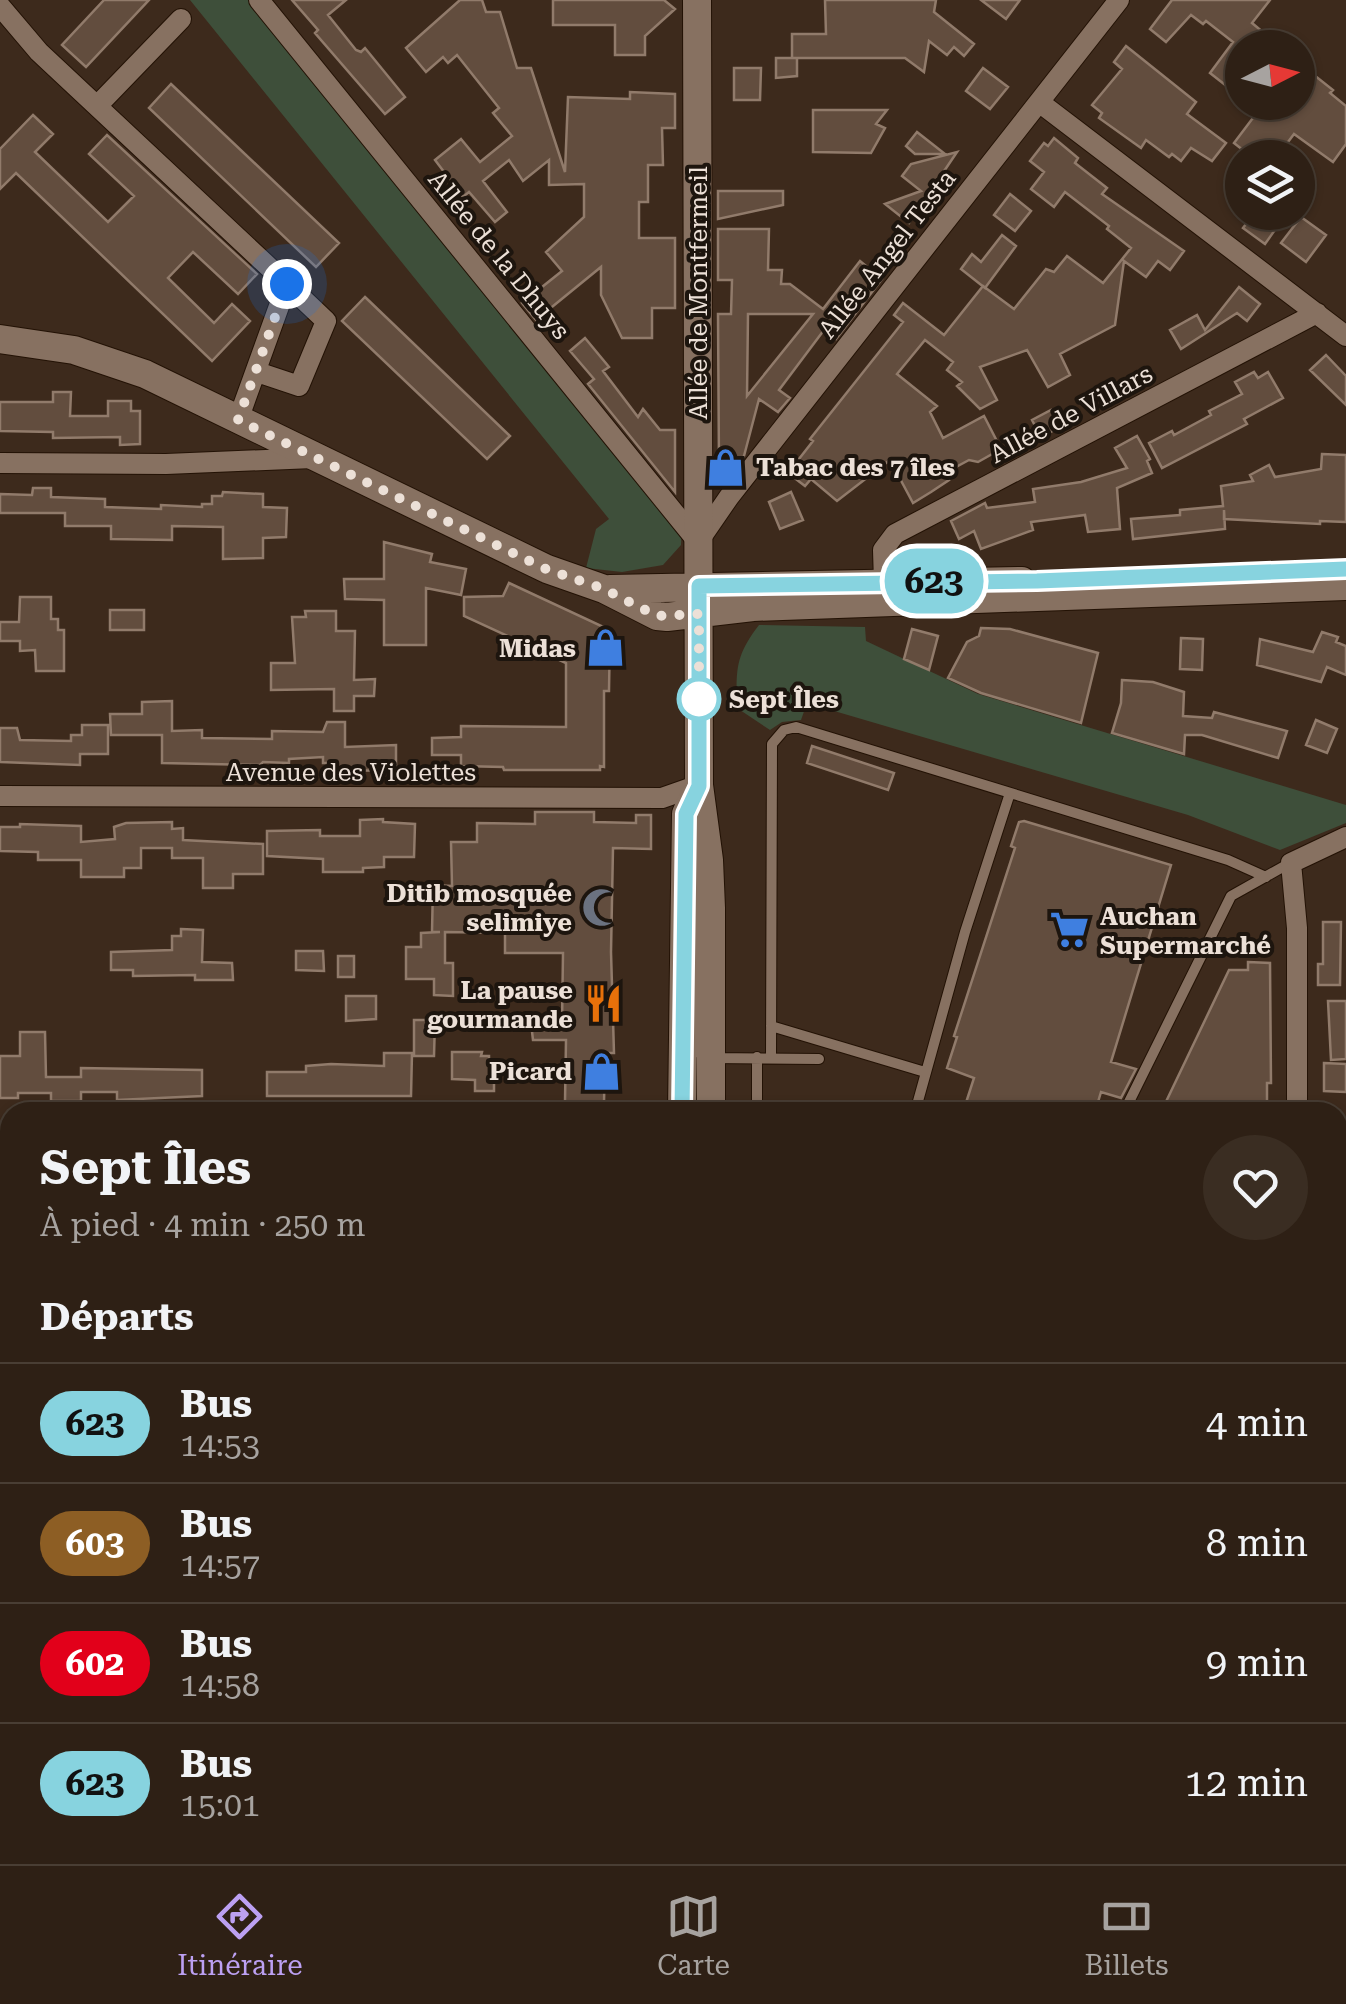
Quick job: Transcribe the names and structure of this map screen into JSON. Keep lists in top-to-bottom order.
{
  "streets": {
    "main road": ["Allée de Montfermeil"],
    "street": [
      "Allée Angel Testa",
      "Allée de la Dhuys",
      "Allée de Villars",
      "Avenue des Violettes"
    ]
  },
  "crossings": [
    ["Allée Angel Testa", "Allée de la Dhuys"],
    ["Allée Angel Testa", "Allée de Montfermeil"],
    ["Allée de la Dhuys", "Allée de Montfermeil"],
    ["Allée de Montfermeil", "Avenue des Violettes"]
  ],
  "places": {
    "shop": ["Tabac des 7 îles", "Midas", "Picard"],
    "other": ["Sept Îles"],
    "mosque": ["Ditib mosquée selimiye"],
    "supermarket": ["Auchan Supermarché"],
    "restaurant": ["La pause gourmande"]
  },
  "lines": ["bus line 623"],
  "north": "right",
  "page": {
    "on_map": "623",
    "heading": [
      ["Sept Îles", "À pied · 4 min · 250 m"],
      "Départs"
    ],
    "list": [
      {
        "mark": "623",
        "name": "Bus",
        "note": "14:53",
        "value": "4 min"
      },
      {
        "mark": "603",
        "name": "Bus",
        "note": "14:57",
        "value": "8 min"
      },
      {
        "mark": "602",
        "name": "Bus",
        "note": "14:58",
        "value": "9 min"
      },
      {
        "mark": "623",
        "name": "Bus",
        "note": "15:01",
        "value": "12 min"
      }
    ],
    "tabs": ["Itinéraire", "Carte", "Billets"]
  }
}
